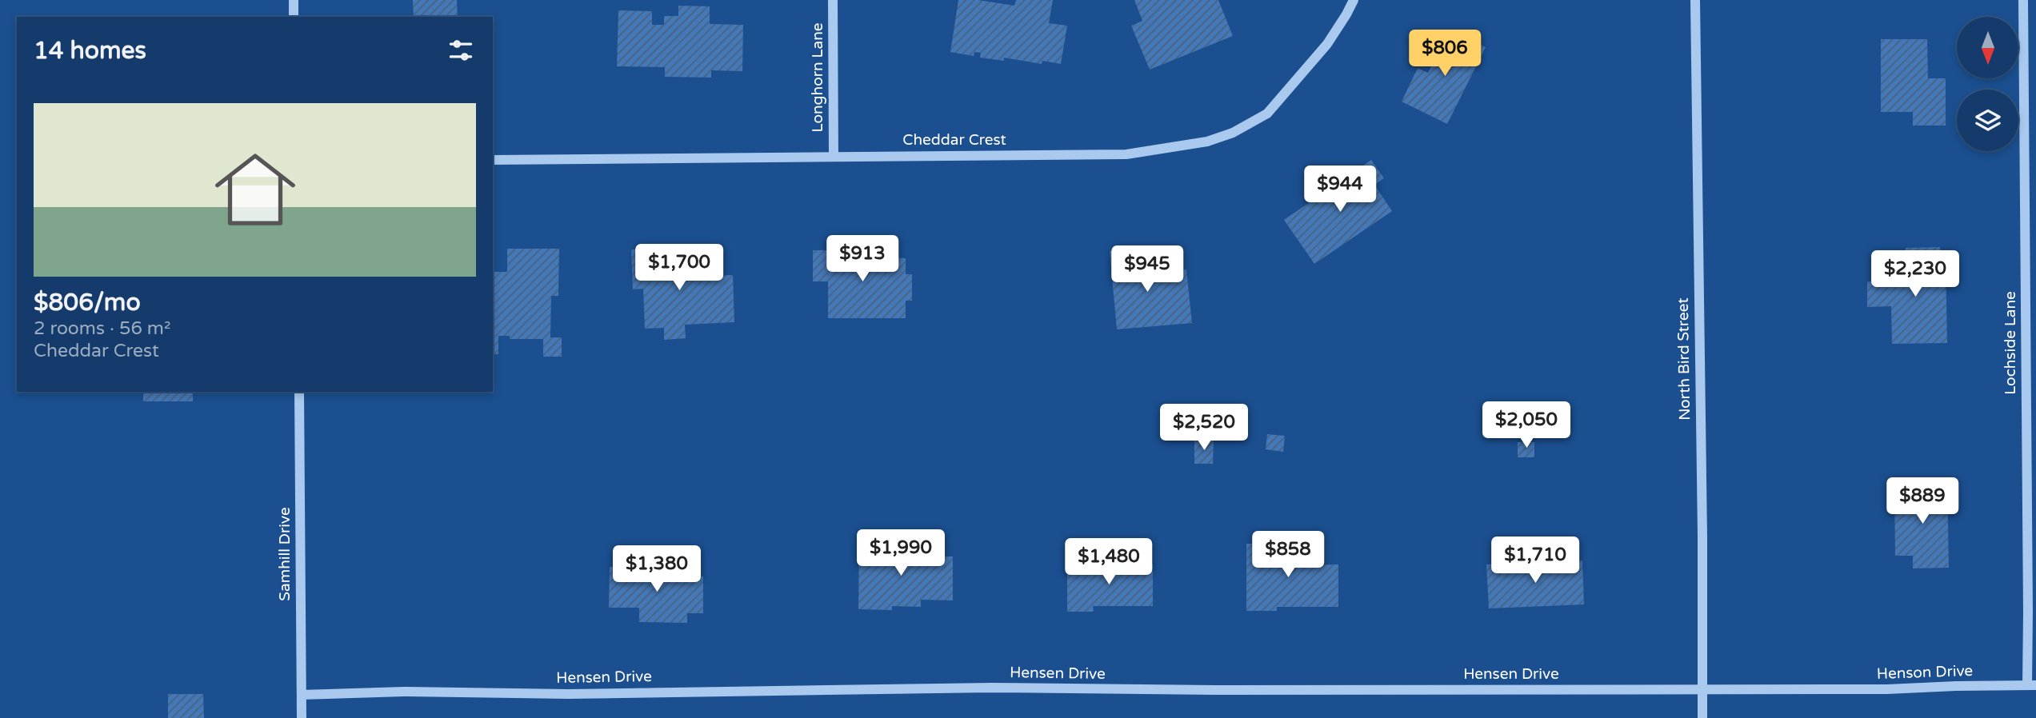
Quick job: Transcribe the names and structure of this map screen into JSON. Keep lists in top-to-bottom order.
{
  "streets": {
    "street": [
      "Longhorn Lane",
      "Cheddar Crest",
      "Lochside Lane",
      "North Bird Street",
      "Samhill Drive",
      "Henson Drive",
      "Hensen Drive"
    ]
  },
  "crossings": [
    ["Longhorn Lane", "Cheddar Crest"],
    ["Lochside Lane", "Henson Drive"],
    ["North Bird Street", "Hensen Drive"],
    ["Samhill Drive", "Hensen Drive"],
    ["Henson Drive", "Hensen Drive"]
  ],
  "north": "bottom",
  "page": {
    "heading": "14 homes",
    "price": [
      "$806",
      "$944",
      "$913",
      "$1,700",
      "$945",
      "$2,230",
      "$2,050",
      "$2,520",
      "$889",
      "$1,990",
      "$858",
      "$1,710",
      "$1,480",
      "$1,380"
    ],
    "list": [
      {
        "name": "$806/mo",
        "note": "2 rooms · 56 m² · Cheddar Crest"
      }
    ]
  }
}
